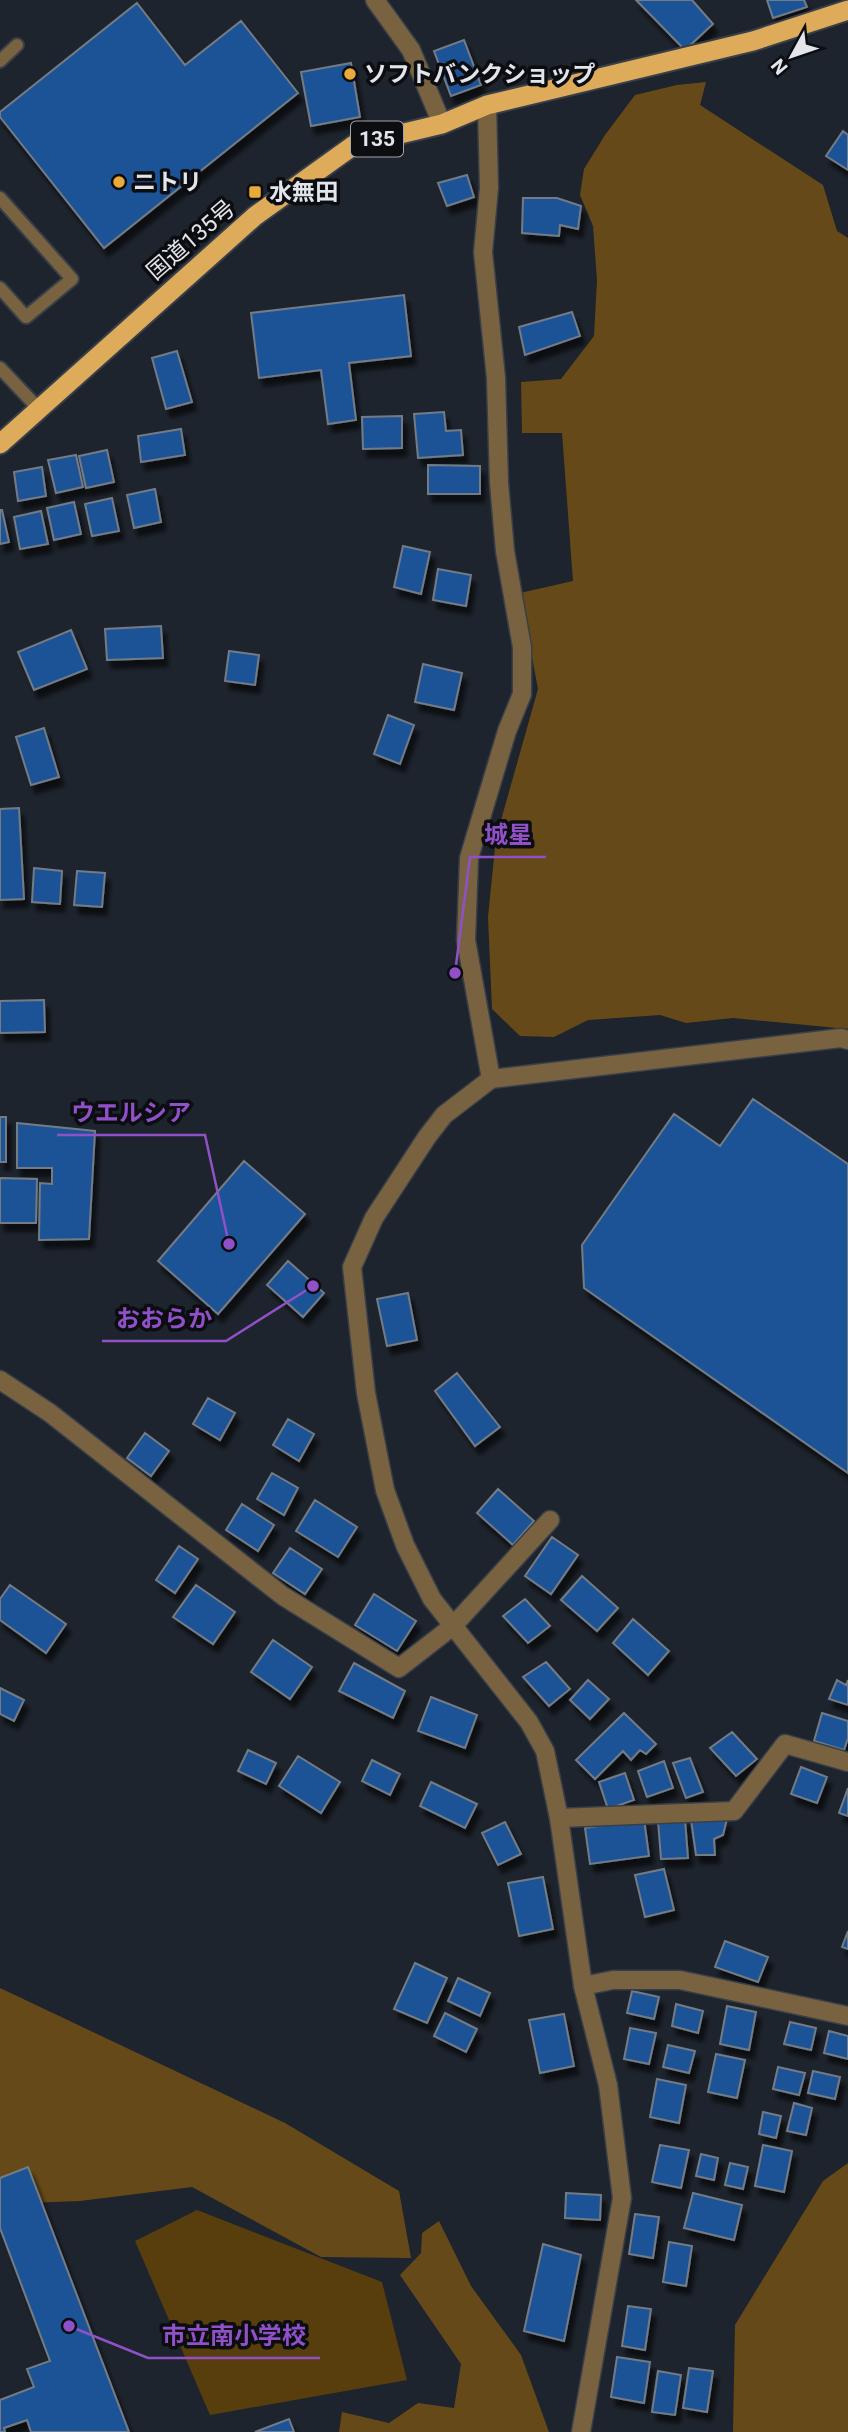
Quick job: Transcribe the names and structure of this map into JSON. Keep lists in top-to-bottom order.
{
  "streets": {
    "highway": ["135", "国道135号"]
  },
  "places": {
    "other": [
      "ソフトバンクショップ",
      "ニトリ",
      "城星",
      "ウエルシア",
      "おおらか",
      "市立南小学校"
    ],
    "transit": ["水無田"]
  },
  "north": "bottom left"
}
